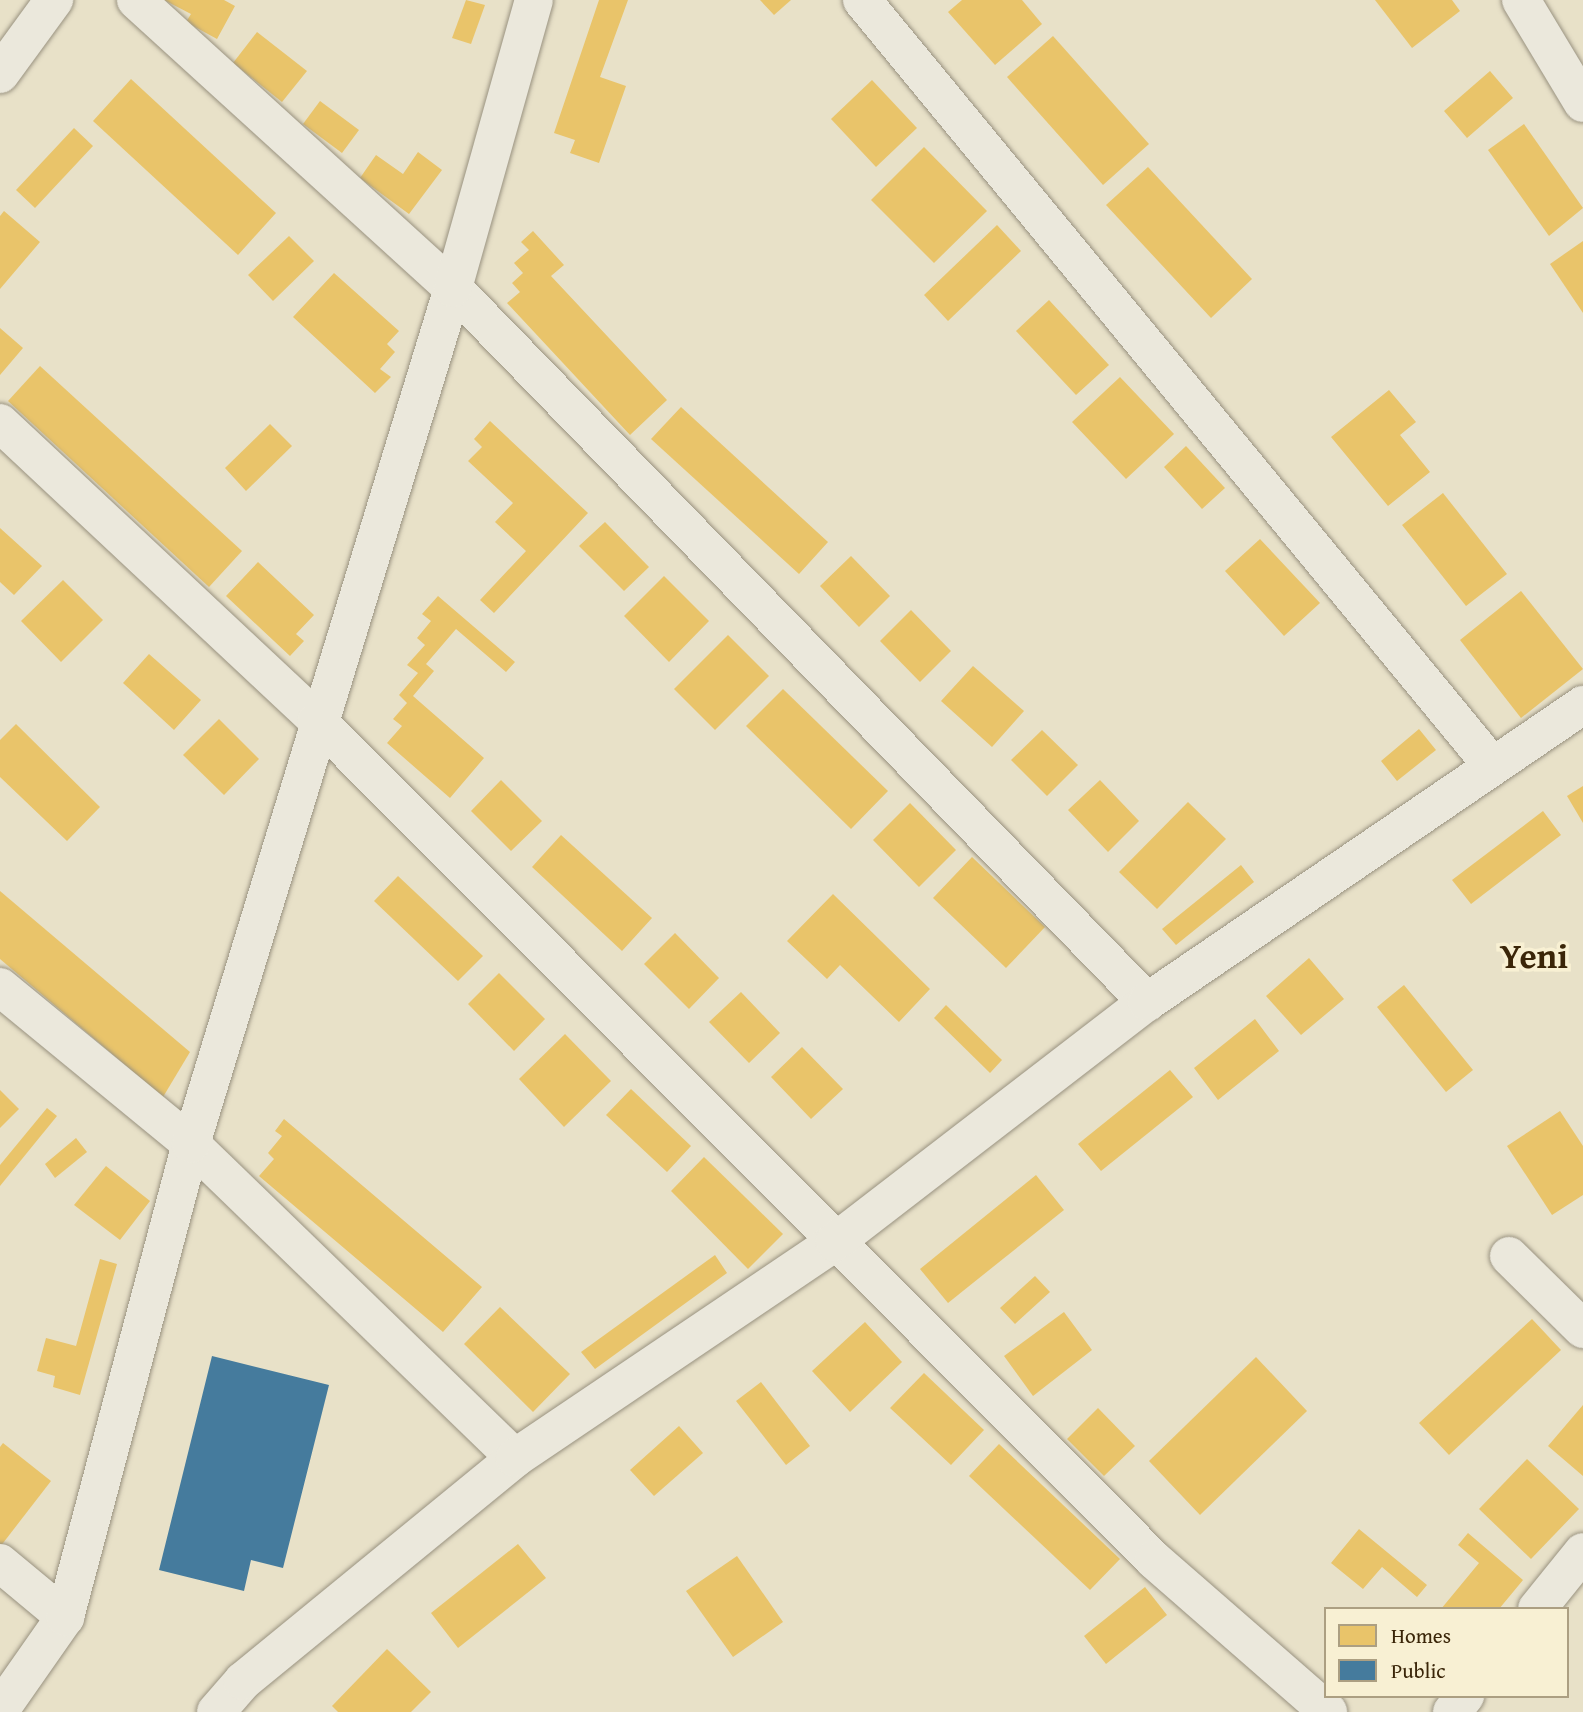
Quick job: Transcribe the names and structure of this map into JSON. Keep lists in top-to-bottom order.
{
  "districts": ["Yeni"],
  "legend": ["Homes", "Public"]
}
